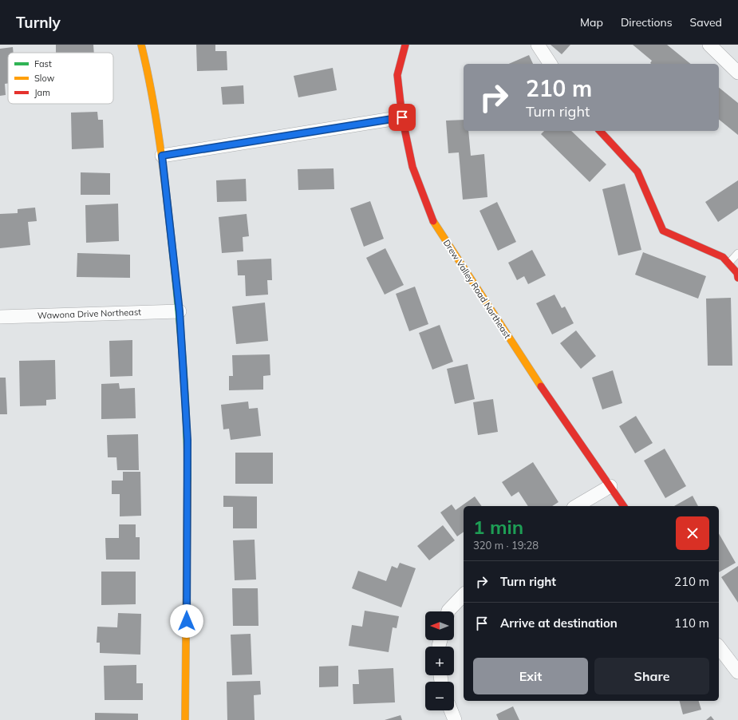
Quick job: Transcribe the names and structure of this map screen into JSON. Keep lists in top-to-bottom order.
{
  "streets": {
    "street": ["Drew Valley Road Northeast", "Wawona Drive Northeast"]
  },
  "legend": ["Fast", "Slow", "Jam"],
  "north": "left",
  "page": {
    "header": "Turnly",
    "nav": ["Map", "Directions", "Saved"],
    "turn": ["210 m", "Turn right"],
    "heading": ["1 min", "320 m · 19:28"],
    "list": [
      {
        "name": "Turn right",
        "value": "210 m"
      },
      {
        "name": "Arrive at destination",
        "value": "110 m"
      }
    ],
    "map_buttons": ["+", "−"],
    "buttons": ["Exit", "Share"]
  }
}
